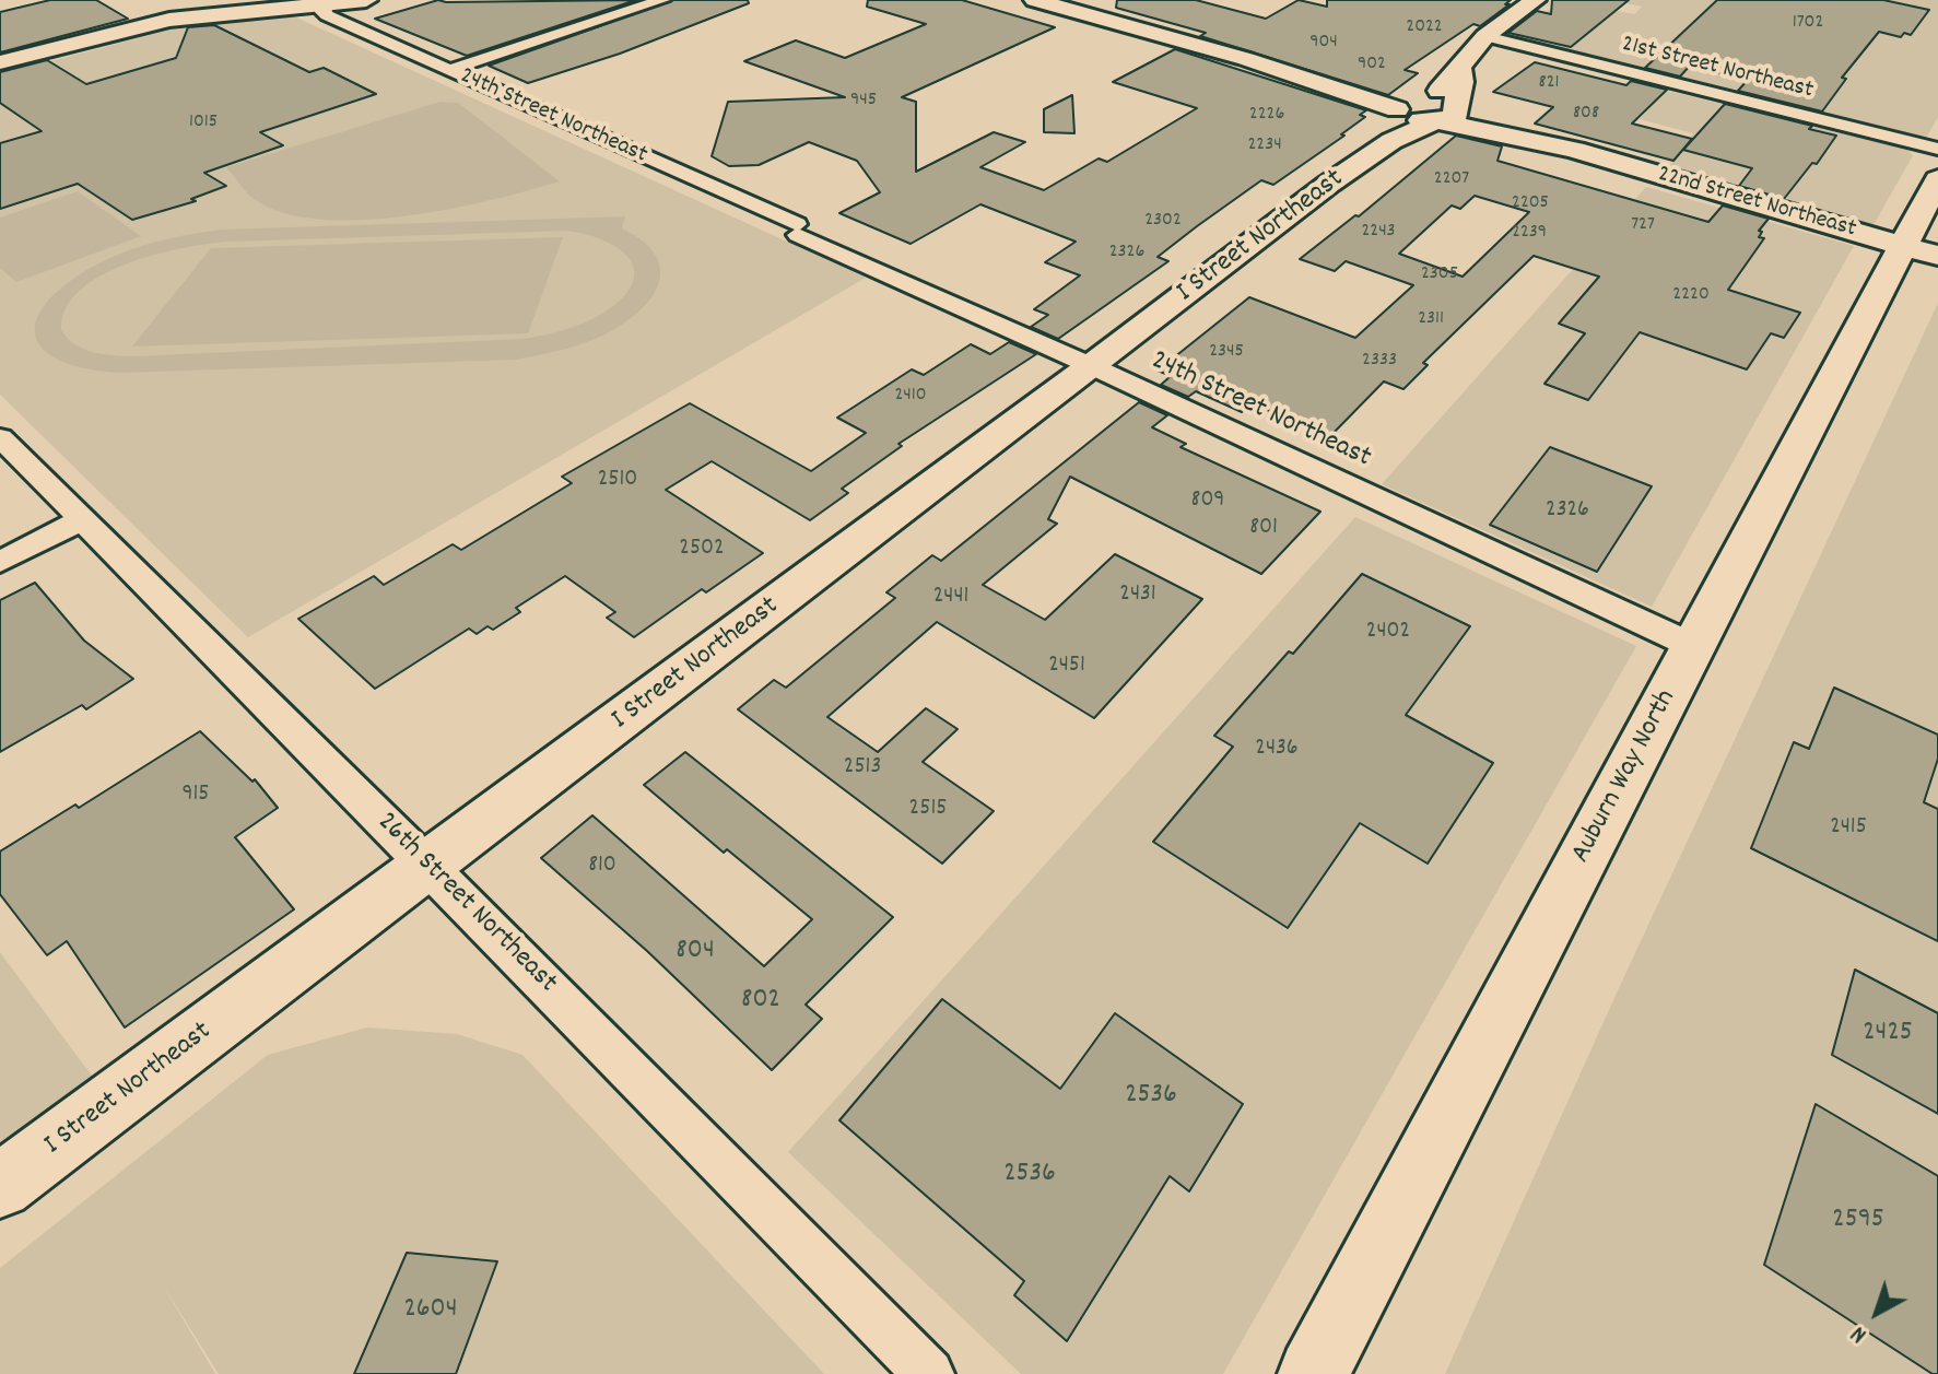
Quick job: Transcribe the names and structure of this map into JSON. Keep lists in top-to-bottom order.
{
  "streets": {
    "street": [
      "21st Street Northeast",
      "24th Street Northeast",
      "22nd Street Northeast",
      "I Street Northeast",
      "Auburn Way North",
      "26th Street Northeast"
    ]
  },
  "crossings": [
    ["24th Street Northeast", "I Street Northeast"],
    ["24th Street Northeast", "Auburn Way North"],
    ["22nd Street Northeast", "I Street Northeast"],
    ["22nd Street Northeast", "Auburn Way North"],
    ["I Street Northeast", "26th Street Northeast"]
  ],
  "house_numbers": [
    "1702",
    "2022",
    "904",
    "902",
    "821",
    "945",
    "808",
    "2226",
    "1015",
    "2234",
    "2207",
    "2205",
    "2302",
    "727",
    "2243",
    "2239",
    "2326",
    "2305",
    "2220",
    "2311",
    "2345",
    "2333",
    "2410",
    "2510",
    "809",
    "2326",
    "801",
    "2502",
    "2431",
    "2441",
    "2402",
    "2451",
    "2436",
    "2513",
    "915",
    "2515",
    "2415",
    "810",
    "804",
    "802",
    "2425",
    "2536",
    "2536",
    "2595",
    "2604"
  ],
  "north": "bottom left"
}
